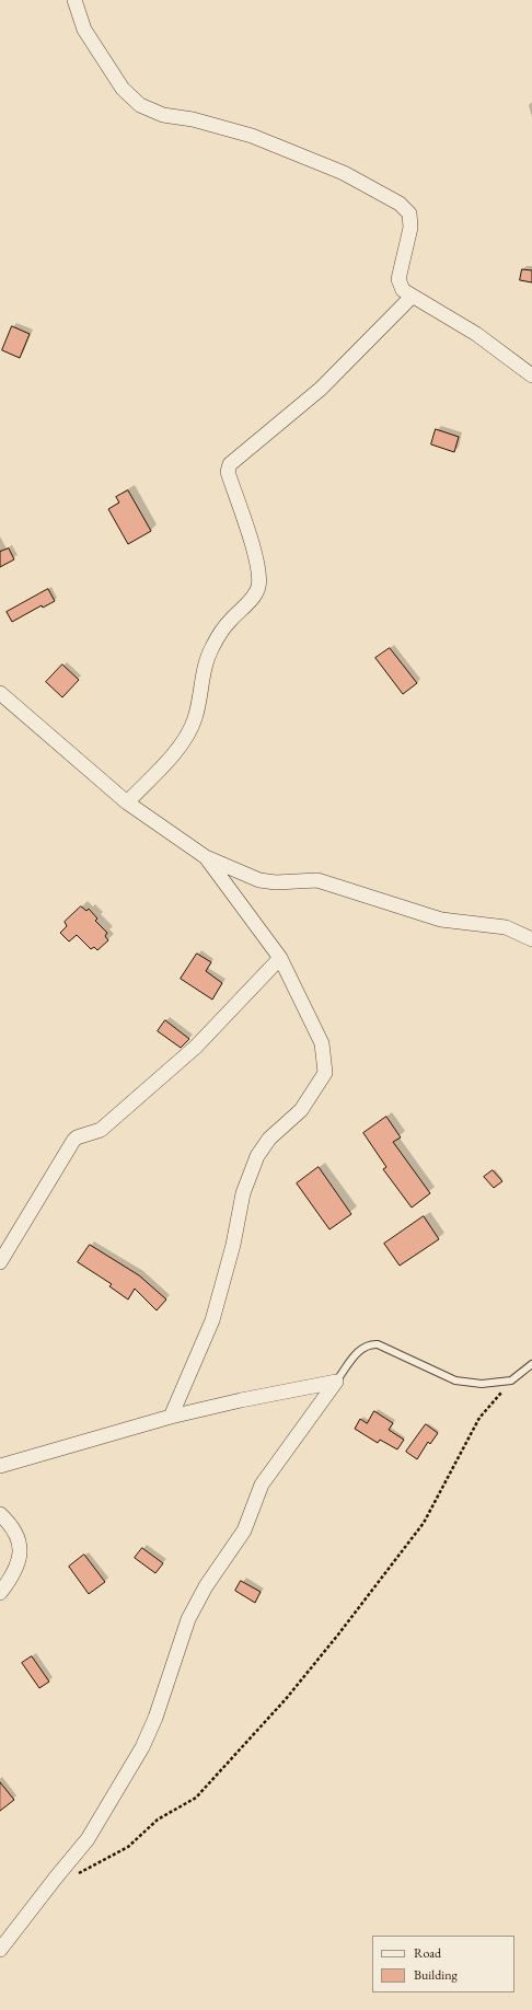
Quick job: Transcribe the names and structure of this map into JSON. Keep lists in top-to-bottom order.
{
  "legend": ["Road", "Building"]
}
